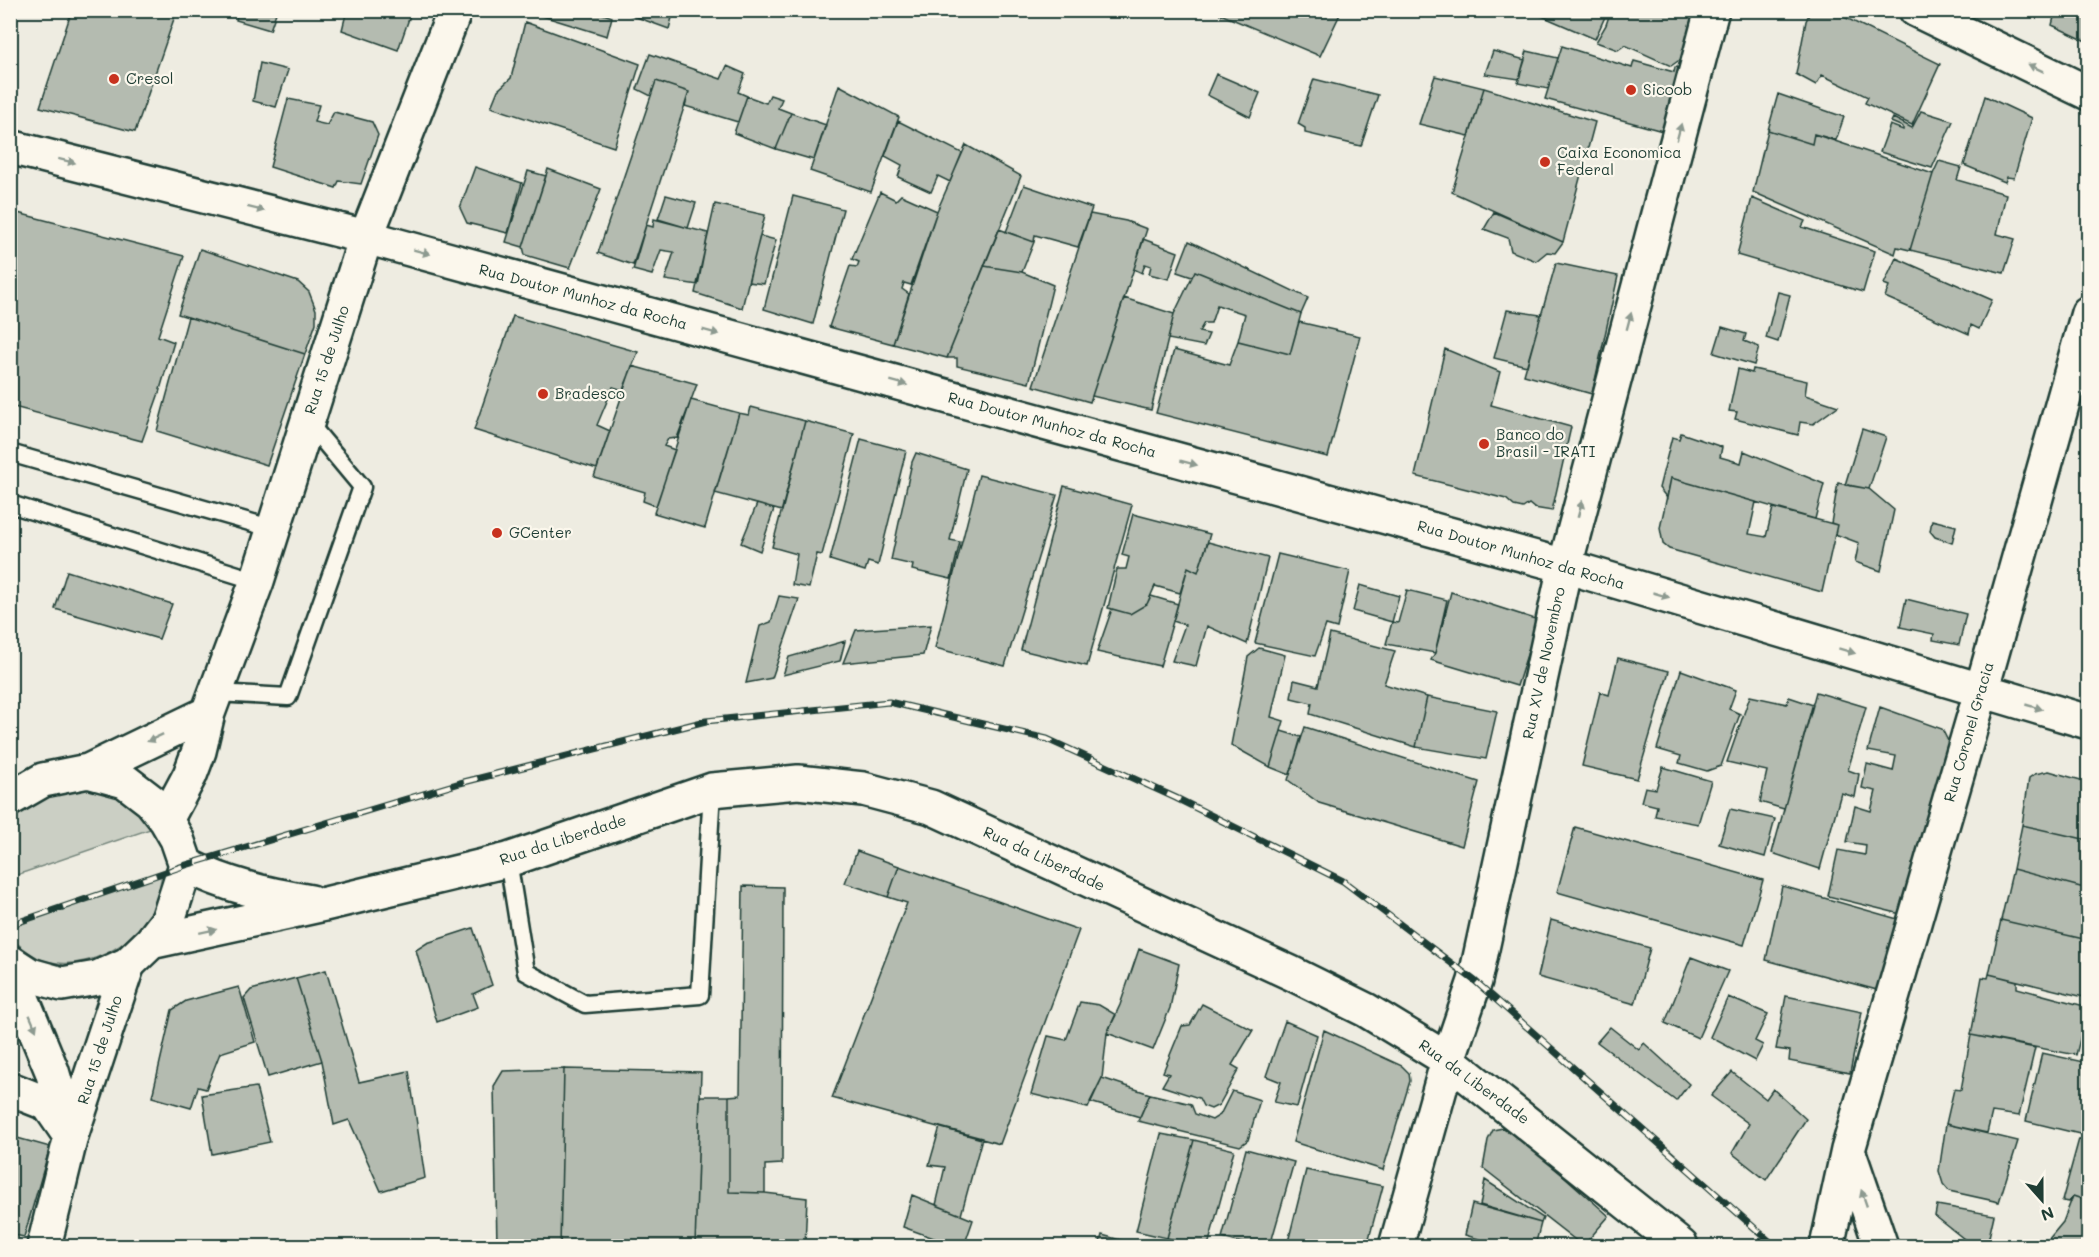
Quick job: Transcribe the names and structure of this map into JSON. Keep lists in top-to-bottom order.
{
  "streets": {
    "street": [
      "Rua Doutor Munhoz da Rocha",
      "Rua 15 de Julho",
      "Rua XV de Novembro",
      "Rua Coronel Gracia",
      "Rua da Liberdade"
    ]
  },
  "crossings": [
    ["Rua Doutor Munhoz da Rocha", "Rua 15 de Julho"],
    ["Rua Doutor Munhoz da Rocha", "Rua XV de Novembro"],
    ["Rua Doutor Munhoz da Rocha", "Rua Coronel Gracia"],
    ["Rua 15 de Julho", "Rua da Liberdade"],
    ["Rua XV de Novembro", "Rua da Liberdade"]
  ],
  "one_way": ["Rua Doutor Munhoz da Rocha", "Rua XV de Novembro"],
  "places": [
    "Cresol",
    "Sicoob",
    "Caixa Economica Federal",
    "Bradesco",
    "Banco do Brasil - IRATI",
    "GCenter"
  ],
  "north": "bottom"
}
